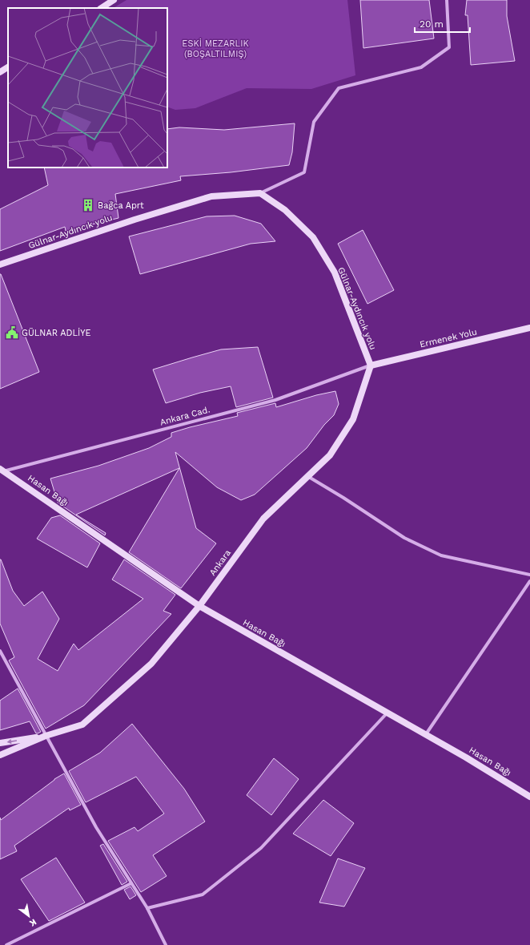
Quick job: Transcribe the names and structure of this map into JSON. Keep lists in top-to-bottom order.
{
  "streets": {
    "main road": [
      "Gülnar-Aydıncık yolu",
      "Ermenek Yolu",
      "Hasan Bağı",
      "Ankara"
    ],
    "street": ["Ankara Cad."]
  },
  "crossings": [
    ["Gülnar-Aydıncık yolu", "Ermenek Yolu"],
    ["Gülnar-Aydıncık yolu", "Ankara Cad."],
    ["Gülnar-Aydıncık yolu", "Ankara"],
    ["Ermenek Yolu", "Ankara Cad."],
    ["Ermenek Yolu", "Ankara"],
    ["Ankara Cad.", "Hasan Bağı"],
    ["Ankara Cad.", "Ankara"],
    ["Hasan Bağı", "Ankara"]
  ],
  "parks": ["ESKİ MEZARLIK (BOŞALTILMIŞ)"],
  "places": {
    "building": ["Bağca Aprt"],
    "public building": ["GÜLNAR ADLİYE"]
  },
  "scale_bar": "20 m",
  "north": "bottom right"
}
